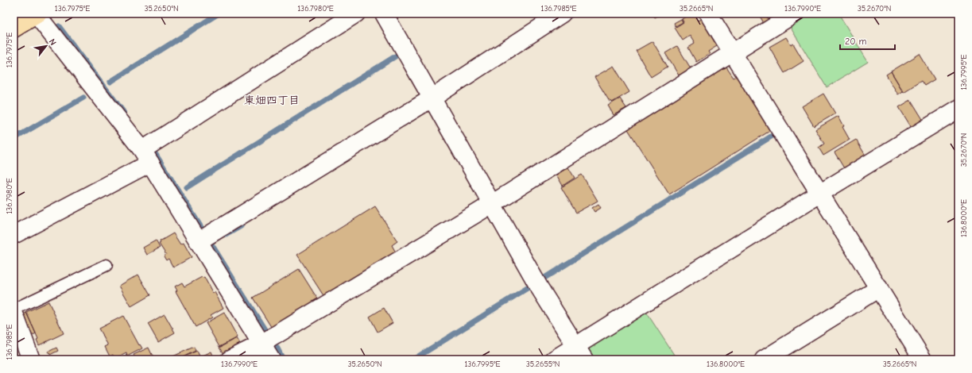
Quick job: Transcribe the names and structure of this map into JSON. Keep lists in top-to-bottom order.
{
  "districts": ["東畑四丁目"],
  "scale_bar": "20 m",
  "north": "top right",
  "coordinates": [
    "136.7975°E",
    "35.2650°N",
    "136.7980°E",
    "136.7985°E",
    "35.2665°N",
    "136.7990°E",
    "35.2670°N",
    "136.7995°E",
    "136.8000°E",
    "35.2655°N"
  ]
}
